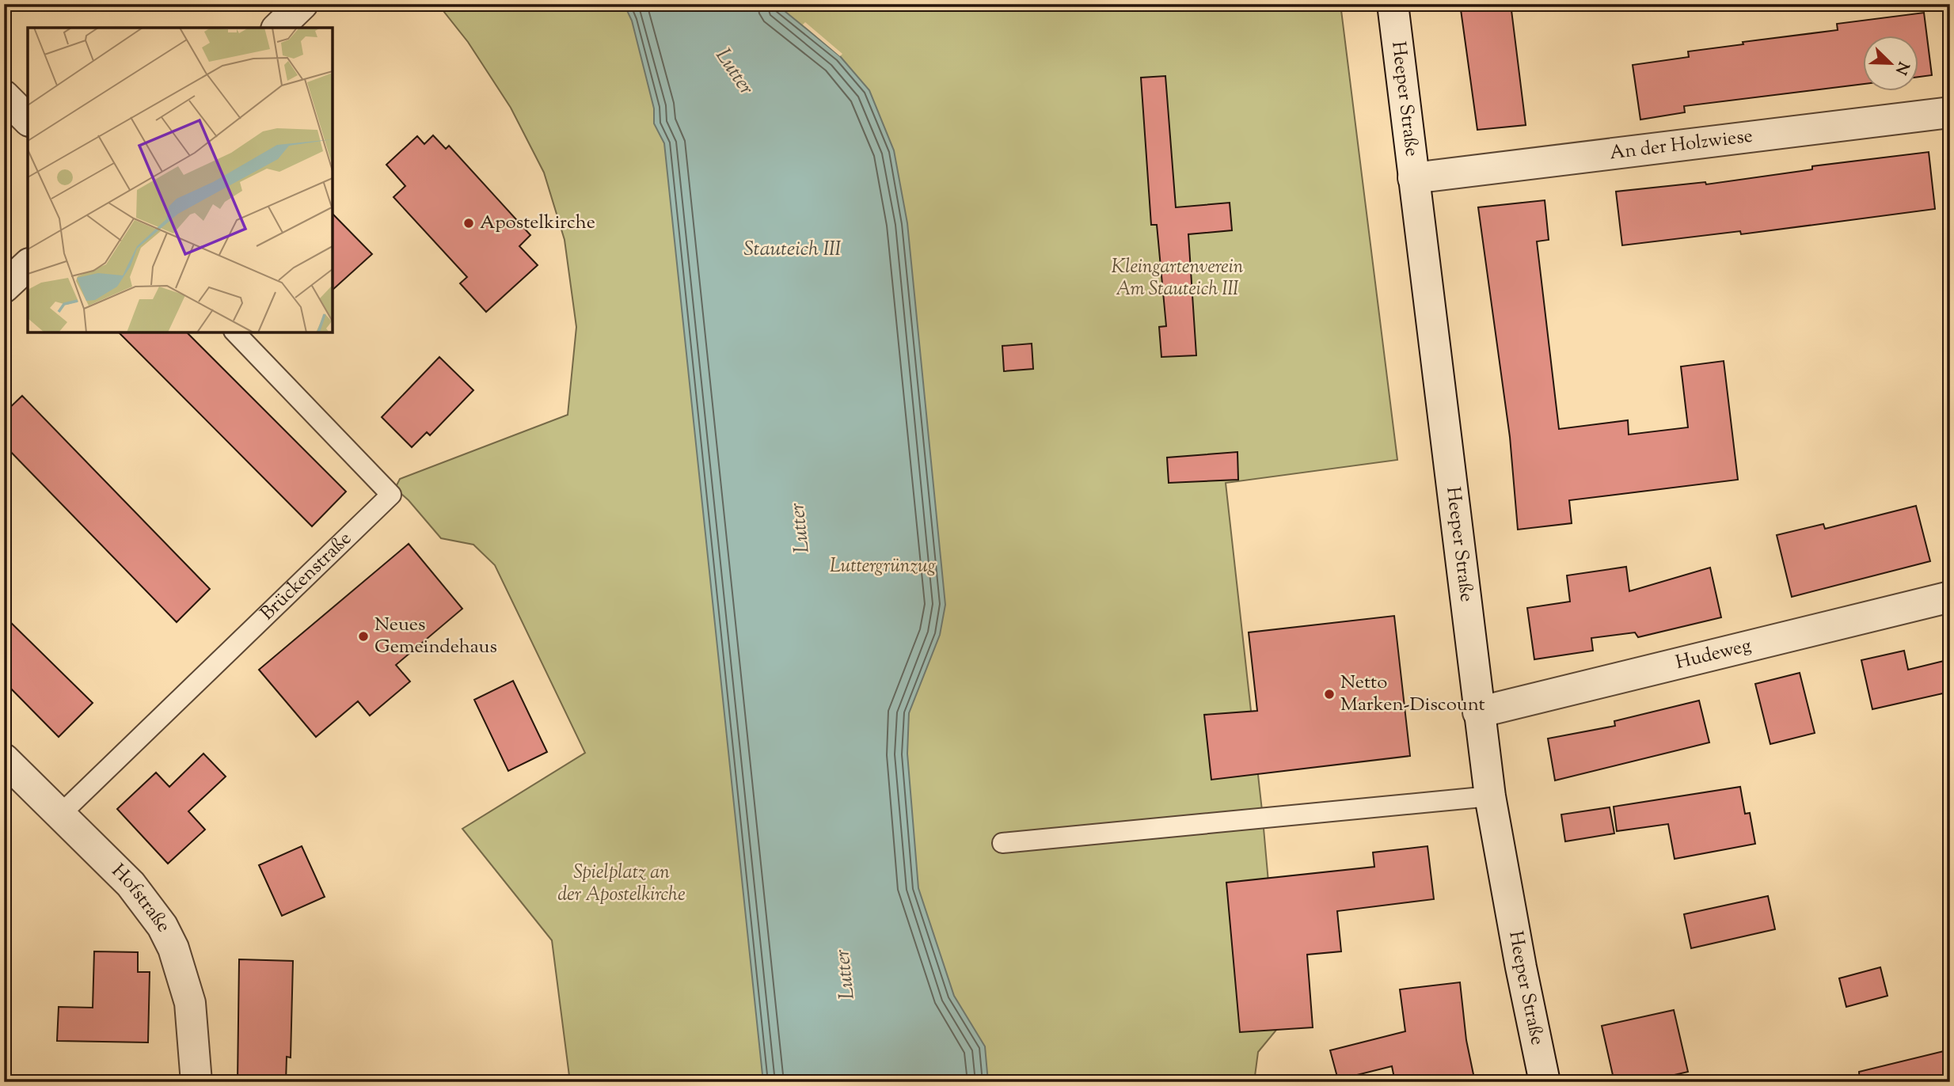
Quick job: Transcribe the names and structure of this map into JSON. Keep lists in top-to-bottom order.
{
  "streets": {
    "street": [
      "Heeper Straße",
      "An der Holzwiese",
      "Hudeweg",
      "Hofstraße"
    ],
    "lane": ["Brückenstraße"]
  },
  "crossings": [
    ["Heeper Straße", "An der Holzwiese"],
    ["Heeper Straße", "Hudeweg"],
    ["Brückenstraße", "Hofstraße"]
  ],
  "water": ["Lutter", "Stauteich III"],
  "parks": ["Kleingartenverein Am Stauteich III", "Luttergrünzug", "Spielplatz an der Apostelkirche"],
  "places": ["Apostelkirche", "Neues Gemeindehaus", "Netto Marken-Discount"],
  "north": "bottom right"
}
